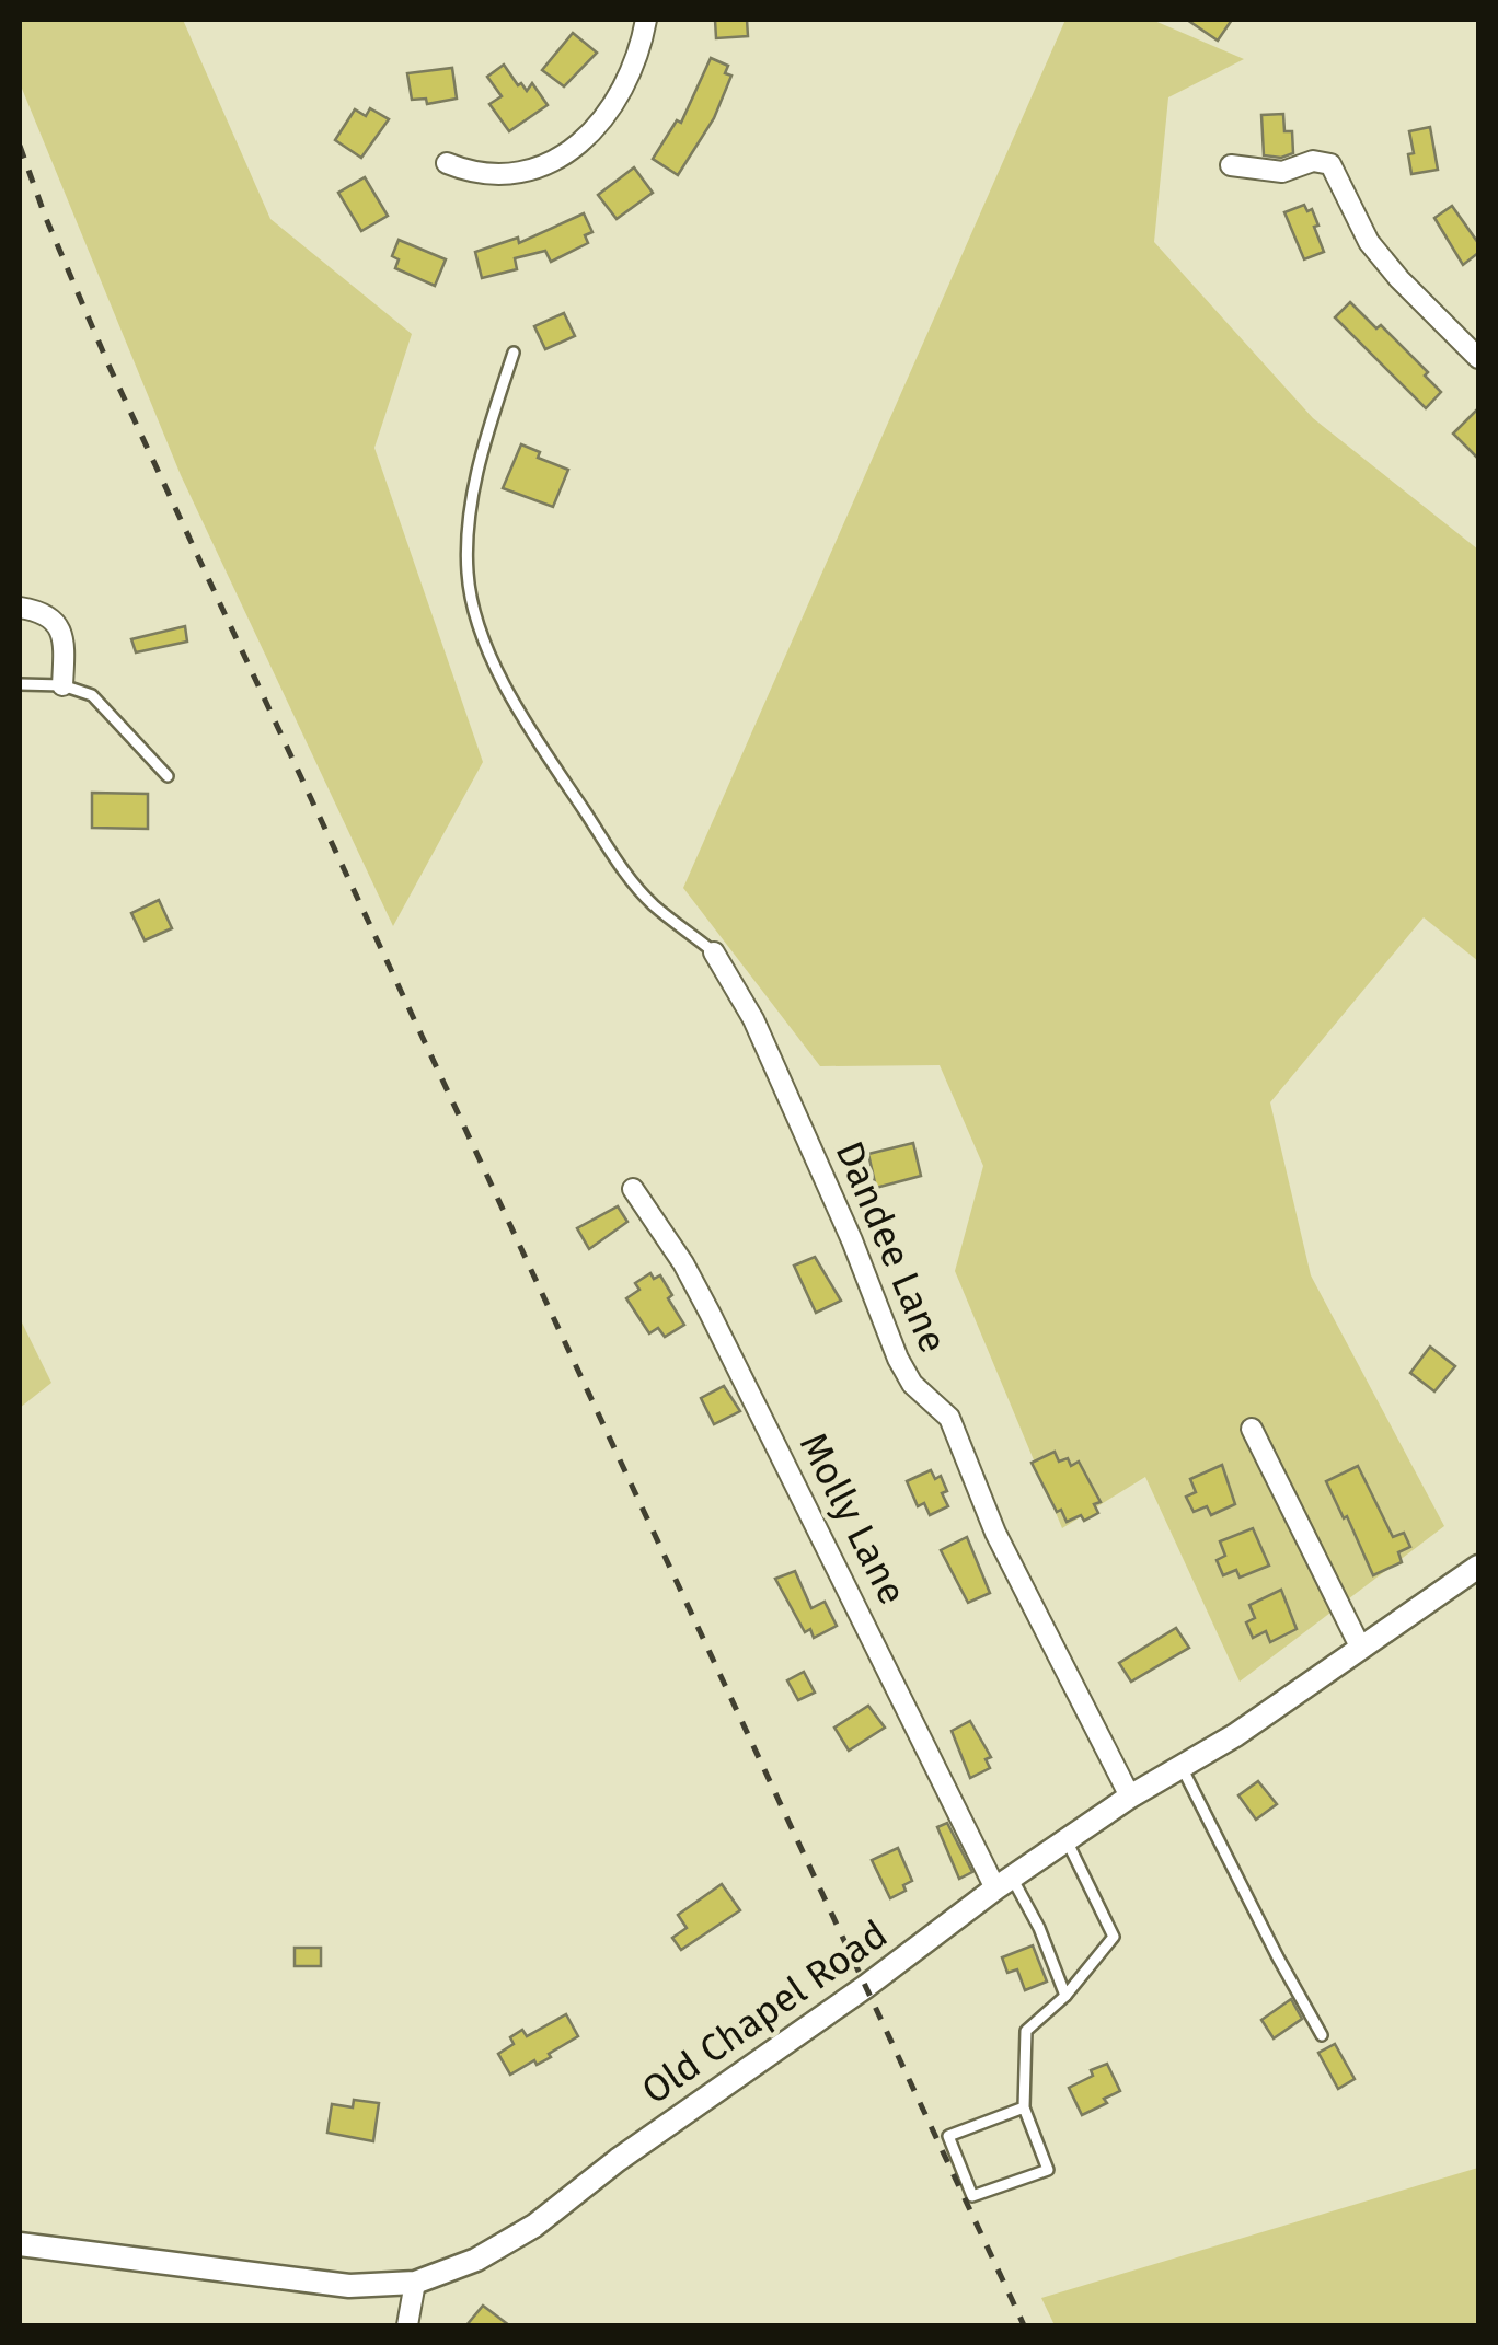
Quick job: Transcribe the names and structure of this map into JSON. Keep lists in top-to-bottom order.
{
  "streets": {
    "street": ["Dandee Lane", "Molly Lane", "Old Chapel Road"]
  },
  "crossings": [
    ["Dandee Lane", "Old Chapel Road"],
    ["Molly Lane", "Old Chapel Road"]
  ]
}
